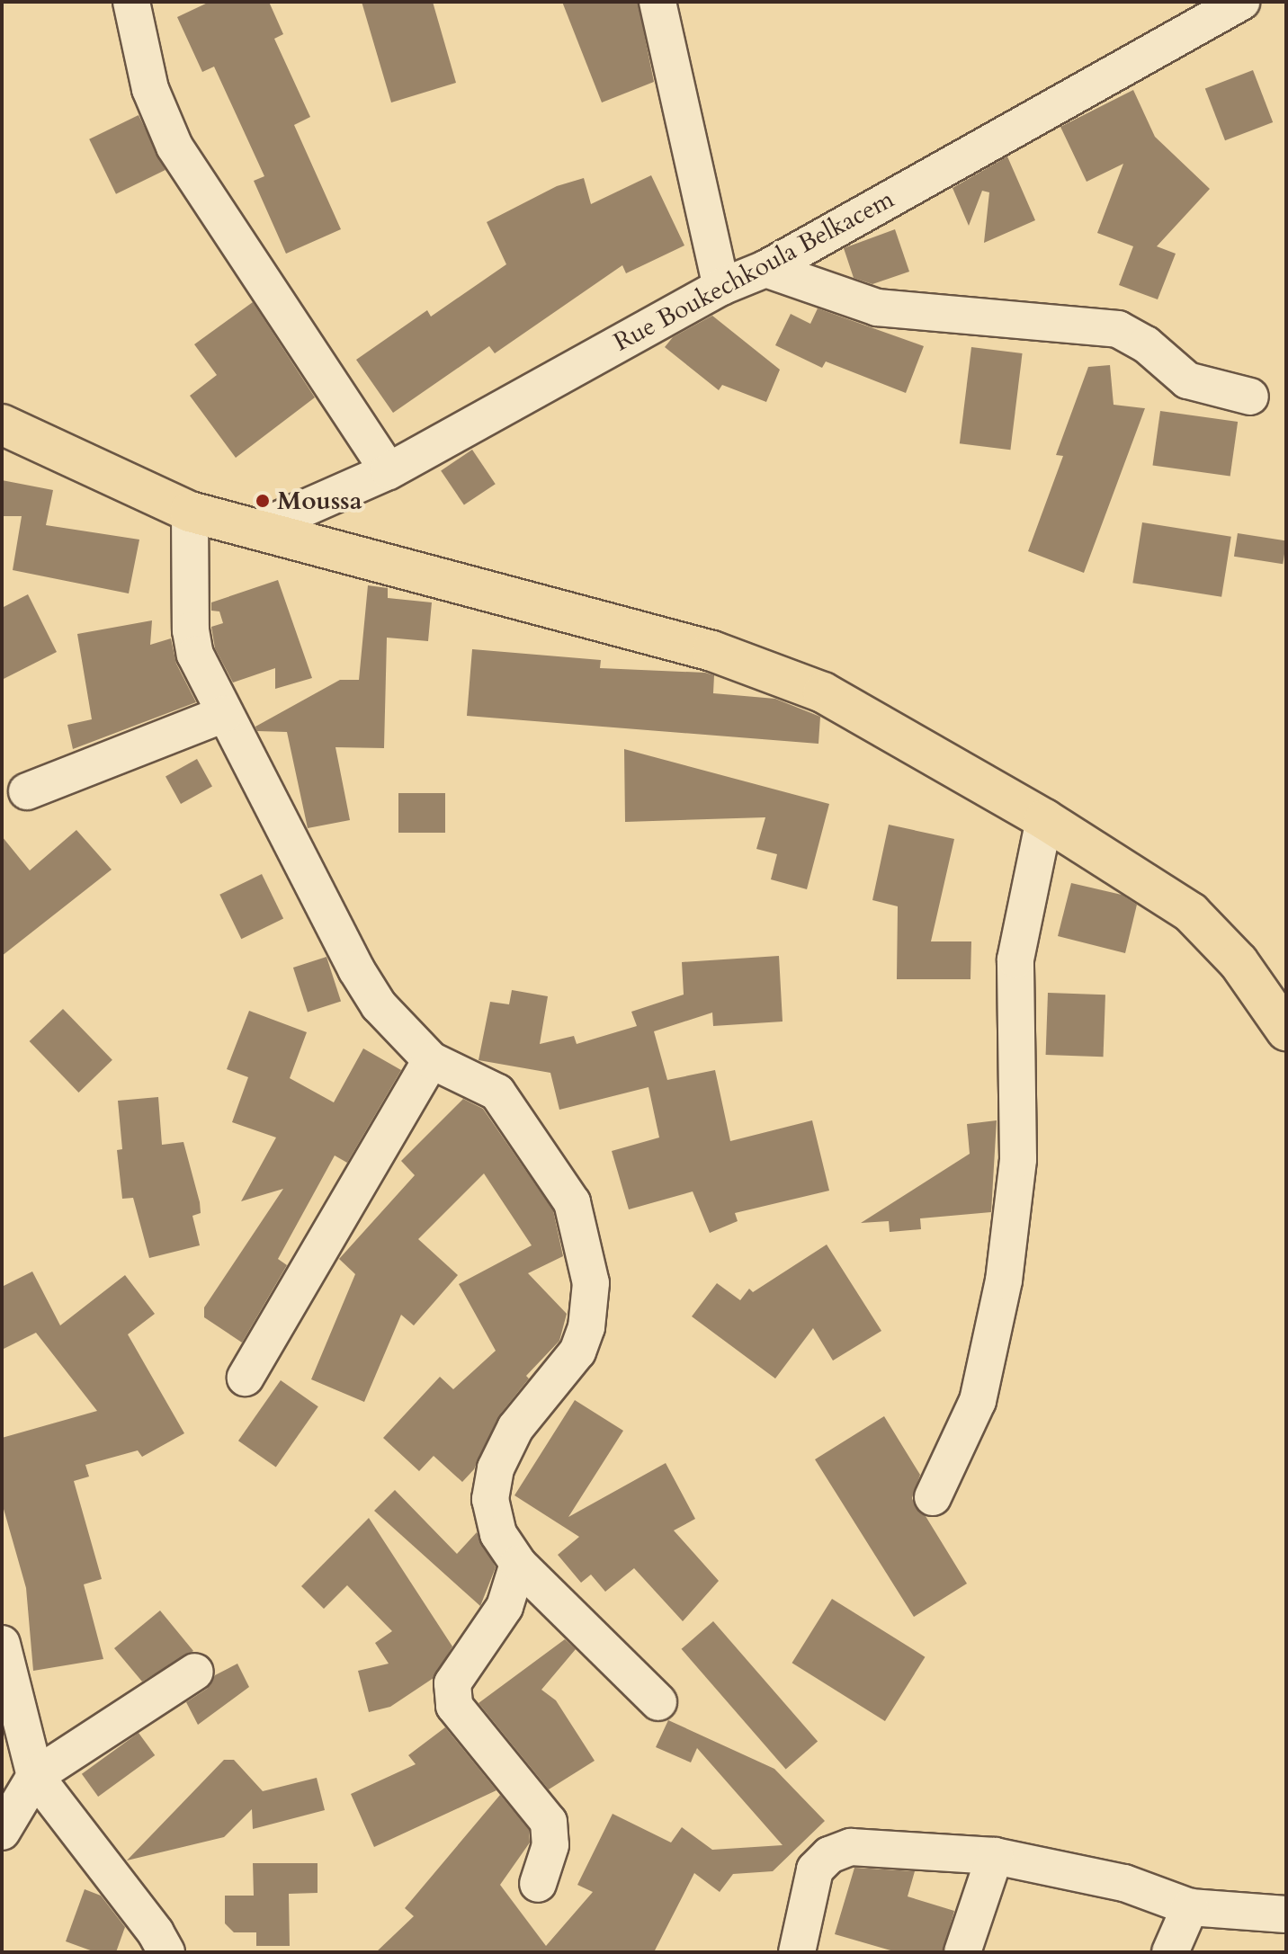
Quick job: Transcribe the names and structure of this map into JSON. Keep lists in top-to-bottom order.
{
  "streets": {
    "street": ["Rue Boukechkoula Belkacem"]
  },
  "places": ["Moussa"]
}
